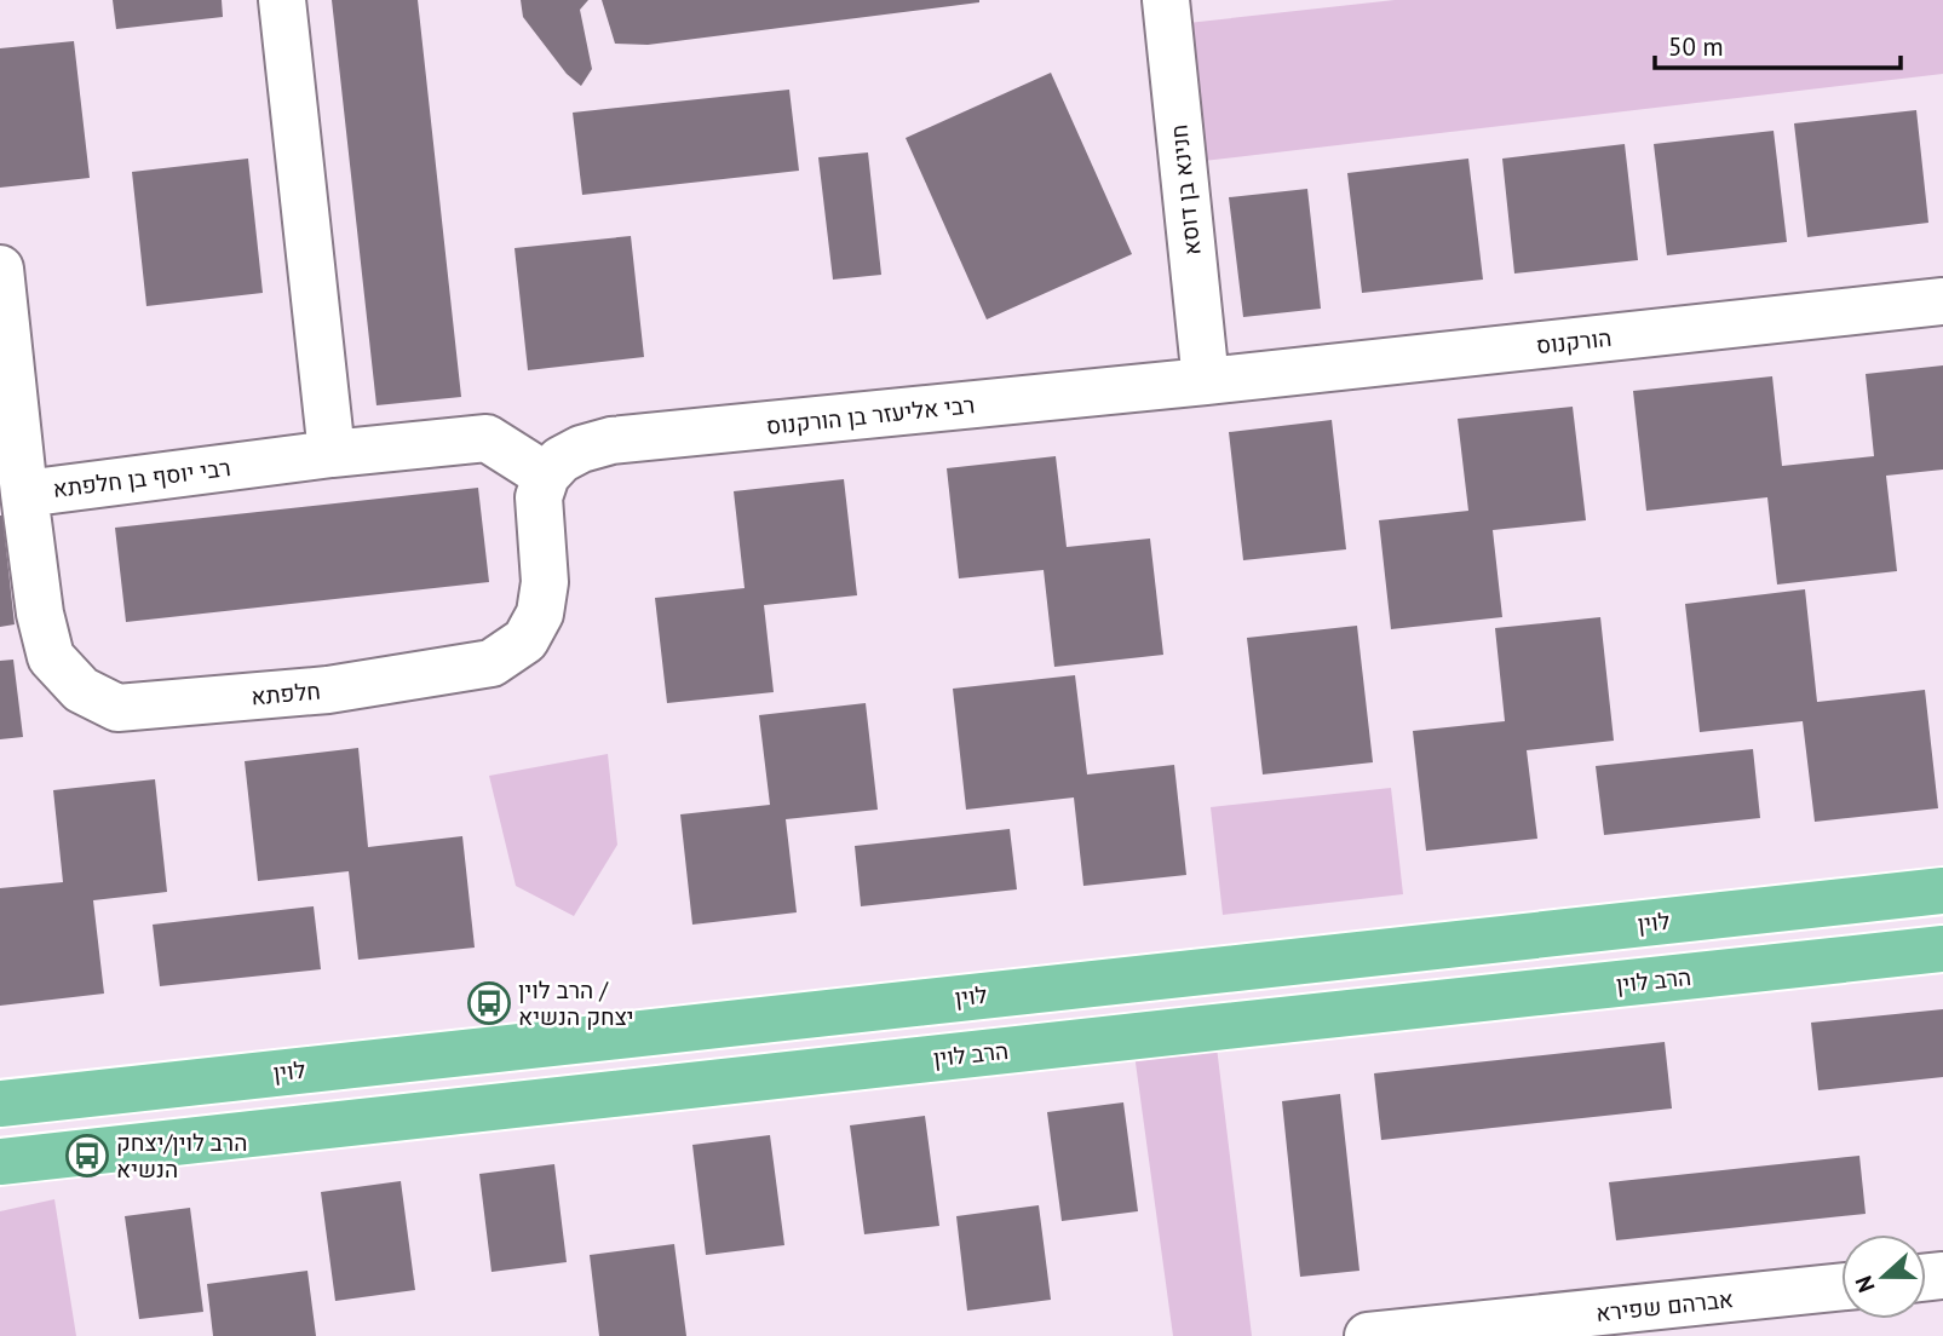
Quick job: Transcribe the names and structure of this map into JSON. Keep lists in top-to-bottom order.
{
  "streets": {
    "main road": ["לוין", "הרב לוין"],
    "street": [
      "חנינא בן דוסא",
      "הורקנוס",
      "רבי אליעזר בן הורקנוס",
      "רבי יוסף בן חלפתא",
      "חלפתא",
      "אברהם שפירא"
    ]
  },
  "crossings": [
    ["חנינא בן דוסא", "הורקנוס"],
    ["חנינא בן דוסא", "רבי אליעזר בן הורקנוס"],
    ["הורקנוס", "רבי אליעזר בן הורקנוס"],
    ["רבי אליעזר בן הורקנוס", "רבי יוסף בן חלפתא"],
    ["רבי אליעזר בן הורקנוס", "חלפתא"],
    ["רבי יוסף בן חלפתא", "חלפתא"]
  ],
  "places": {
    "bus stop": ["הרב לוין / יצחק הנשיא", "הרב לוין/יצחק הנשיא"]
  },
  "scale_bar": "50 m",
  "north": "left"
}
